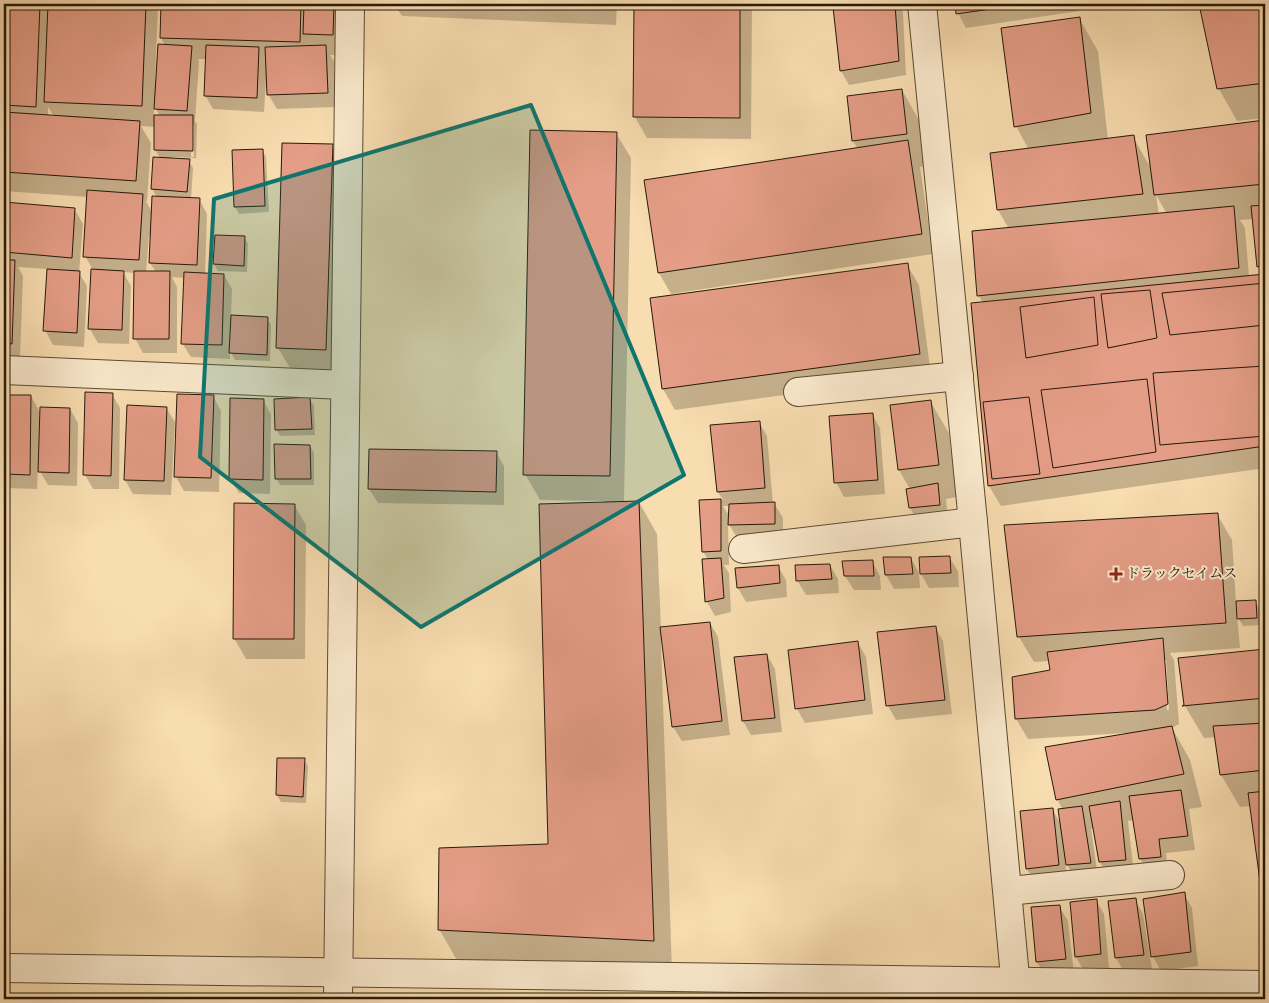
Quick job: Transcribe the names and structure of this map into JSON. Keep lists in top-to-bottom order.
{
  "places": {
    "health": ["ドラックセイムス"]
  }
}
